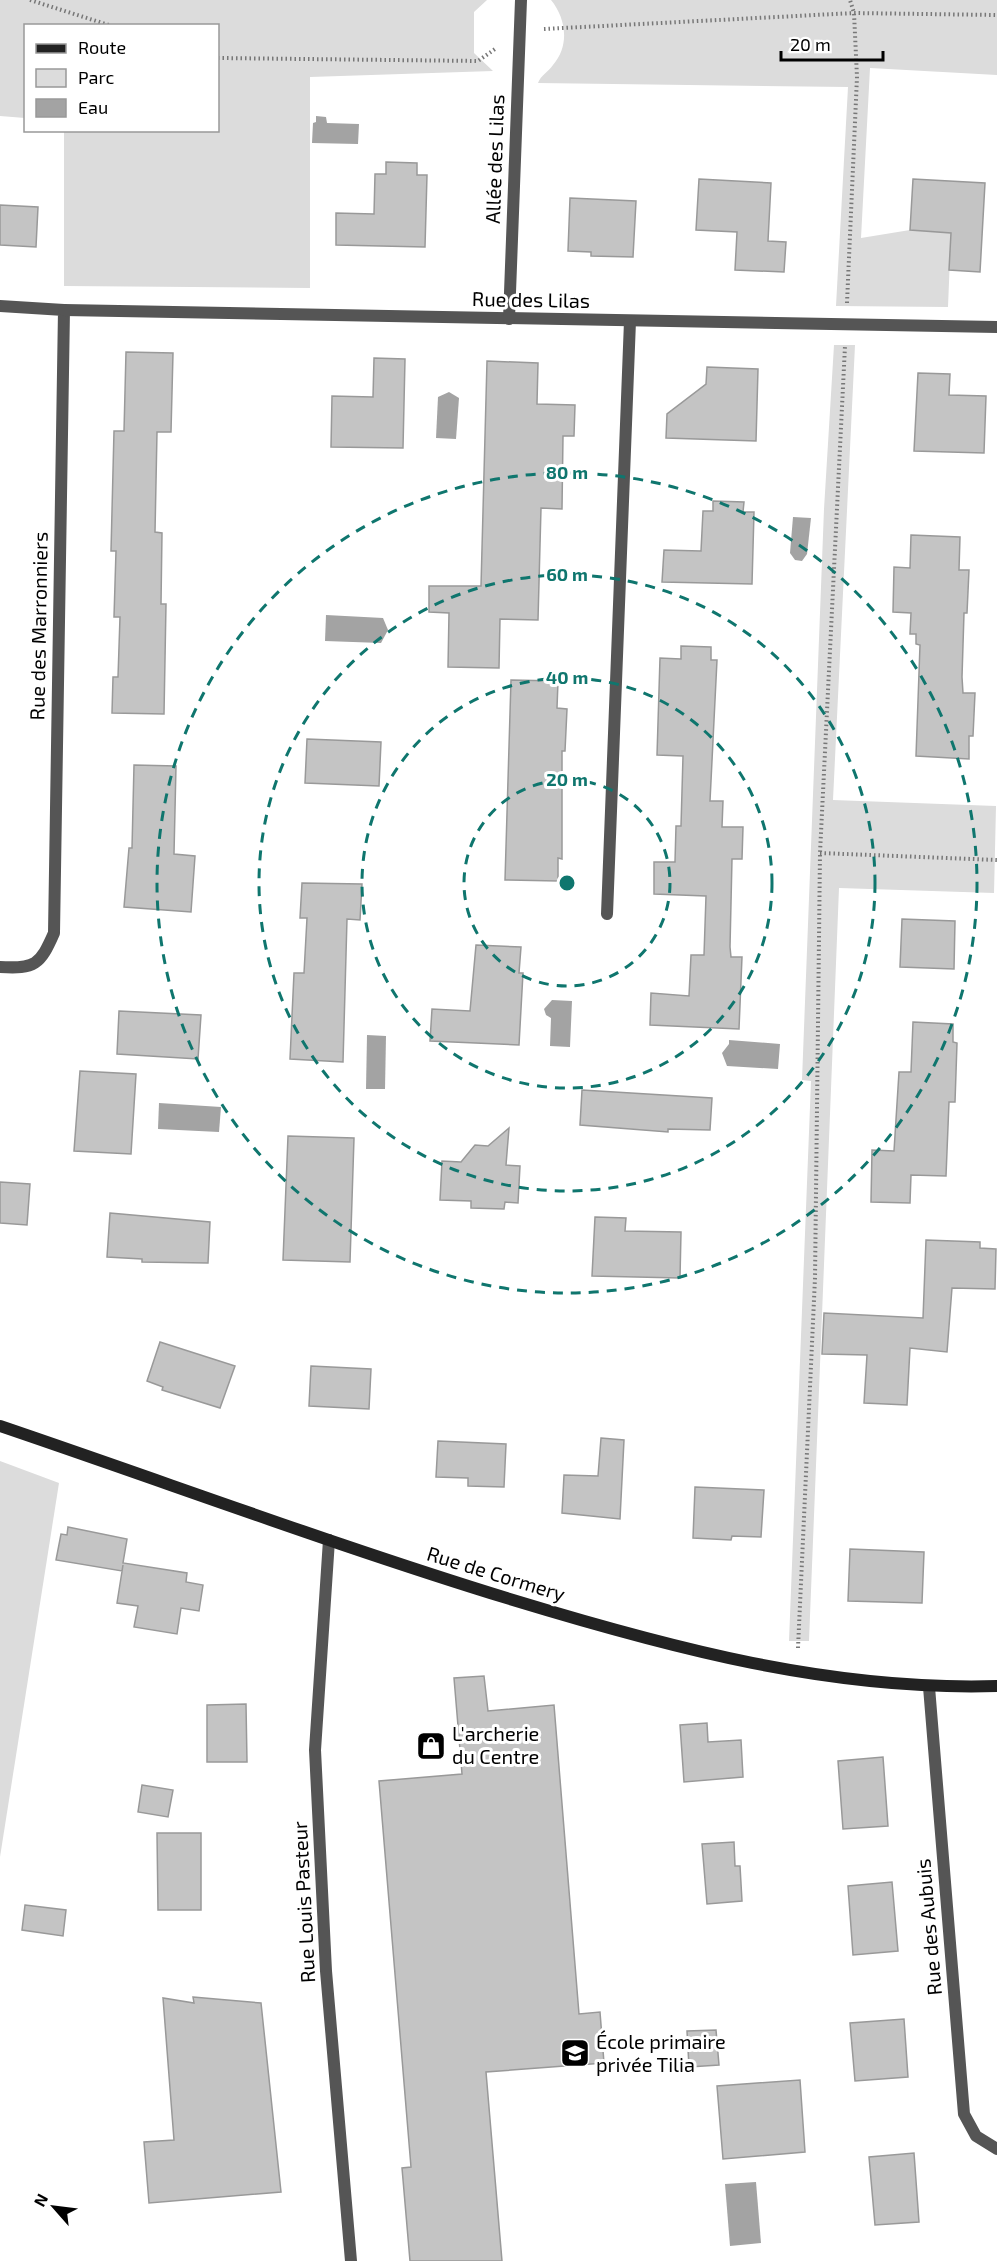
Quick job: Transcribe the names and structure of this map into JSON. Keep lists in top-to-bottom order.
{
  "streets": {
    "main road": ["Rue de Cormery"],
    "street": [
      "Allée des Lilas",
      "Rue des Lilas",
      "Rue des Marronniers",
      "Rue Louis Pasteur",
      "Rue des Aubuis"
    ]
  },
  "crossings": [
    ["Allée des Lilas", "Rue des Lilas"],
    ["Rue des Lilas", "Rue des Marronniers"],
    ["Rue de Cormery", "Rue Louis Pasteur"],
    ["Rue de Cormery", "Rue des Aubuis"]
  ],
  "places": {
    "shop": ["L'archerie du Centre"],
    "school or university": ["École primaire privée Tilia"]
  },
  "legend": ["Route", "Parc", "Eau"],
  "scale_bar": "20 m",
  "north": "top left",
  "rings": [
    "80 m",
    "60 m",
    "40 m",
    "20 m"
  ]
}
